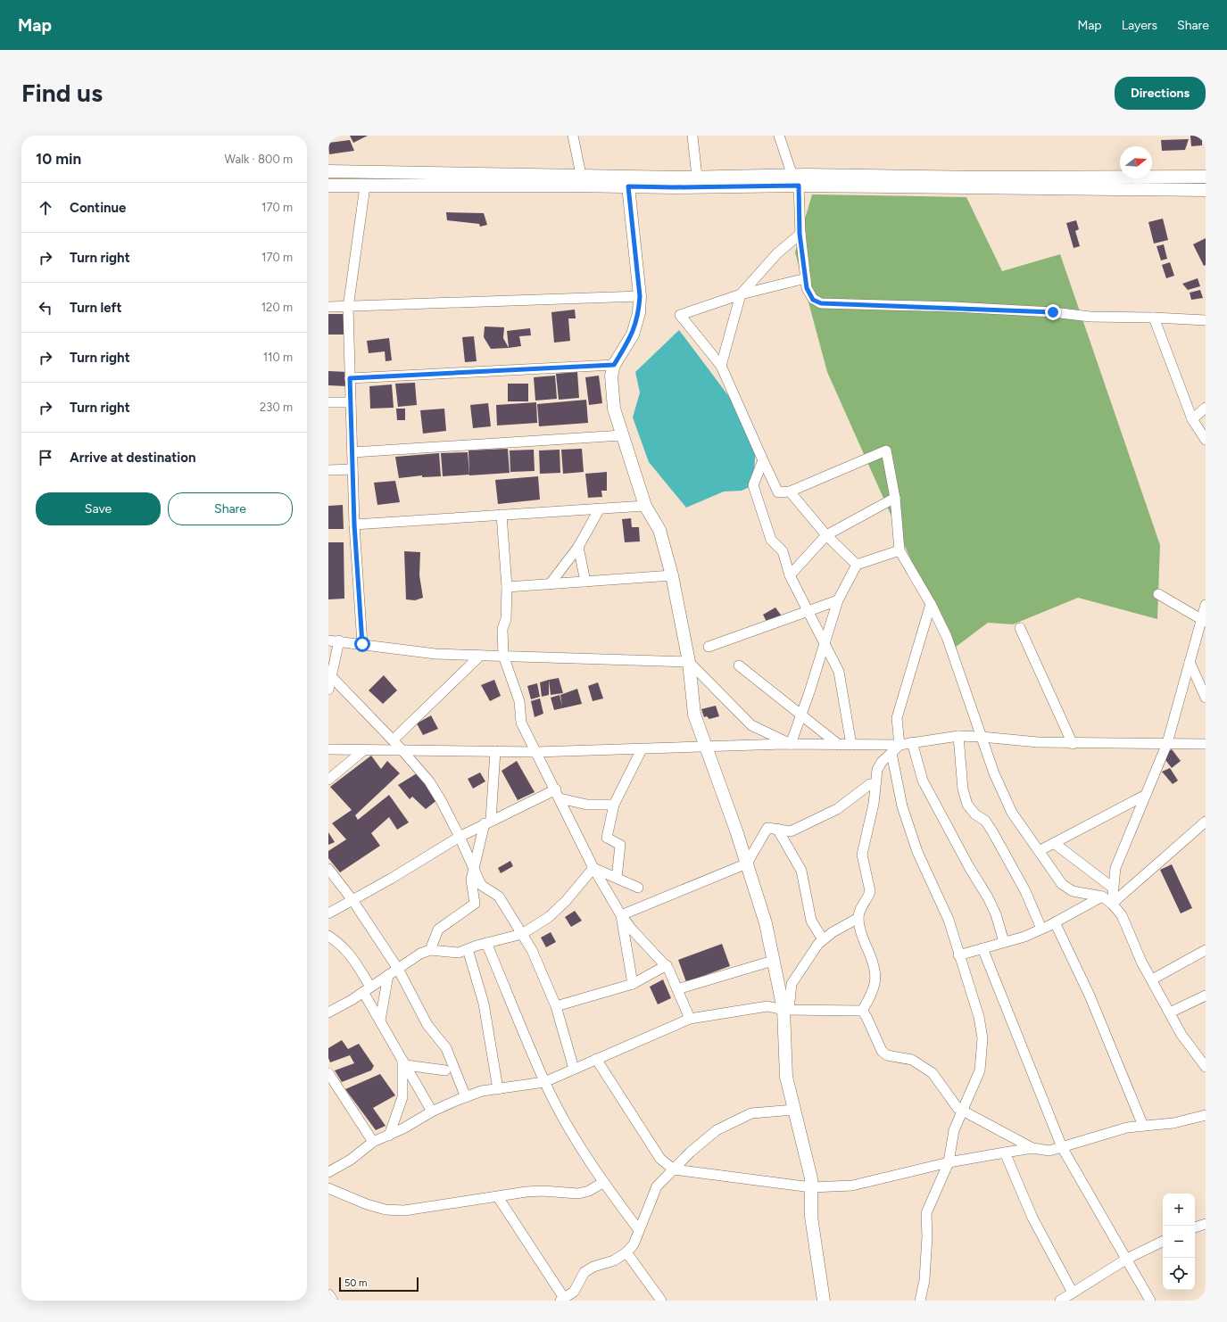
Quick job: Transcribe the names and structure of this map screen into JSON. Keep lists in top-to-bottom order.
{
  "scale_bar": "50 m",
  "north": "right",
  "page": {
    "header": "Map",
    "nav": ["Map", "Layers", "Share"],
    "buttons": [
      "Directions",
      ["Save", "Share"]
    ],
    "title": "Find us",
    "heading": ["10 min", "Walk · 800 m"],
    "list": [
      ["Continue", "170 m"],
      ["Turn right", "170 m"],
      ["Turn left", "120 m"],
      ["Turn right", "110 m"],
      ["Turn right", "230 m"],
      "Arrive at destination"
    ],
    "map_buttons": ["+", "−"],
    "scale": "50 m"
  }
}
